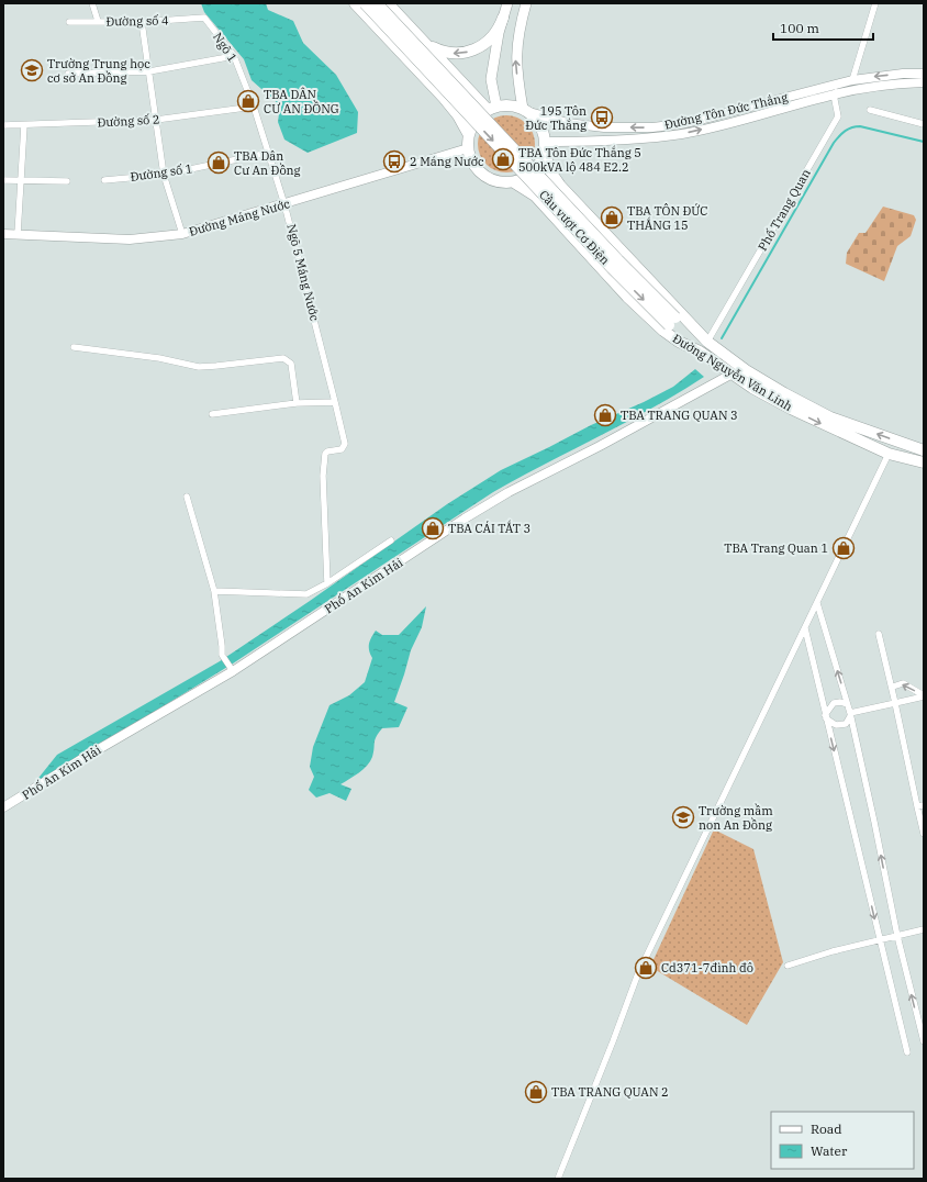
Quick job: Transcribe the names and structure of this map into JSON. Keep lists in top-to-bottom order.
{
  "streets": {
    "highway": ["Cầu vượt Cơ Điện", "Đường Nguyễn Văn Linh"],
    "main road": ["Đường Tôn Đức Thắng", "Đường Máng Nước", "Phố An Kim Hải"],
    "street": [
      "Đường số 4",
      "Ngõ 1",
      "Đường số 2",
      "Đường số 1",
      "Phố Trang Quan",
      "Ngõ 5 Máng Nước"
    ]
  },
  "crossings": [
    ["Đường số 4", "Ngõ 1"],
    ["Ngõ 1", "Đường số 2"],
    ["Ngõ 1", "Đường số 1"],
    ["Ngõ 1", "Đường Máng Nước"],
    ["Ngõ 1", "Ngõ 5 Máng Nước"],
    ["Đường Tôn Đức Thắng", "Phố Trang Quan"],
    ["Đường Tôn Đức Thắng", "Đường Máng Nước"],
    ["Đường Tôn Đức Thắng", "Đường Nguyễn Văn Linh"],
    ["Phố Trang Quan", "Cầu vượt Cơ Điện"],
    ["Phố Trang Quan", "Đường Nguyễn Văn Linh"],
    ["Đường Máng Nước", "Ngõ 5 Máng Nước"],
    ["Đường Máng Nước", "Đường Nguyễn Văn Linh"],
    ["Cầu vượt Cơ Điện", "Đường Nguyễn Văn Linh"],
    ["Đường Nguyễn Văn Linh", "Phố An Kim Hải"]
  ],
  "places": {
    "school or university": ["Trường Trung học cơ sở An Đồng", "Trường mầm non An Đồng"],
    "shop": [
      "TBA DÂN CƯ AN ĐỒNG",
      "TBA Tôn Đức Thắng 5 500kVA lộ 484 E2.2",
      "TBA Dân Cư An Đồng",
      "TBA TÔN ĐỨC THẮNG 15",
      "TBA TRANG QUAN 3",
      "TBA CÁI TẮT 3",
      "TBA Trang Quan 1",
      "Cd371-7đình đô",
      "TBA TRANG QUAN 2"
    ],
    "bus stop": ["195 Tôn Đức Thắng", "2 Máng Nước"]
  },
  "legend": ["Road", "Water"],
  "scale_bar": "100 m"
}
